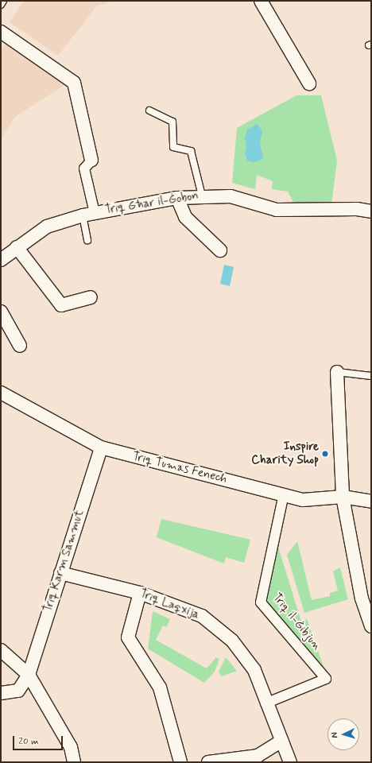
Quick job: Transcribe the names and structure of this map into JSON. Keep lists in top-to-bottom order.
{
  "streets": {
    "street": [
      "Triq Għar il-Ġobon",
      "Triq Tumas Fenech",
      "Triq Karm Sammut",
      "Triq Laqxija",
      "Triq il-Ġibjun"
    ]
  },
  "crossings": [
    ["Triq Tumas Fenech", "Triq Karm Sammut"],
    ["Triq Tumas Fenech", "Triq il-Ġibjun"],
    ["Triq Karm Sammut", "Triq Laqxija"],
    ["Triq Laqxija", "Triq il-Ġibjun"]
  ],
  "places": ["Inspire Charity Shop"],
  "scale_bar": "20 m",
  "north": "left"
}
